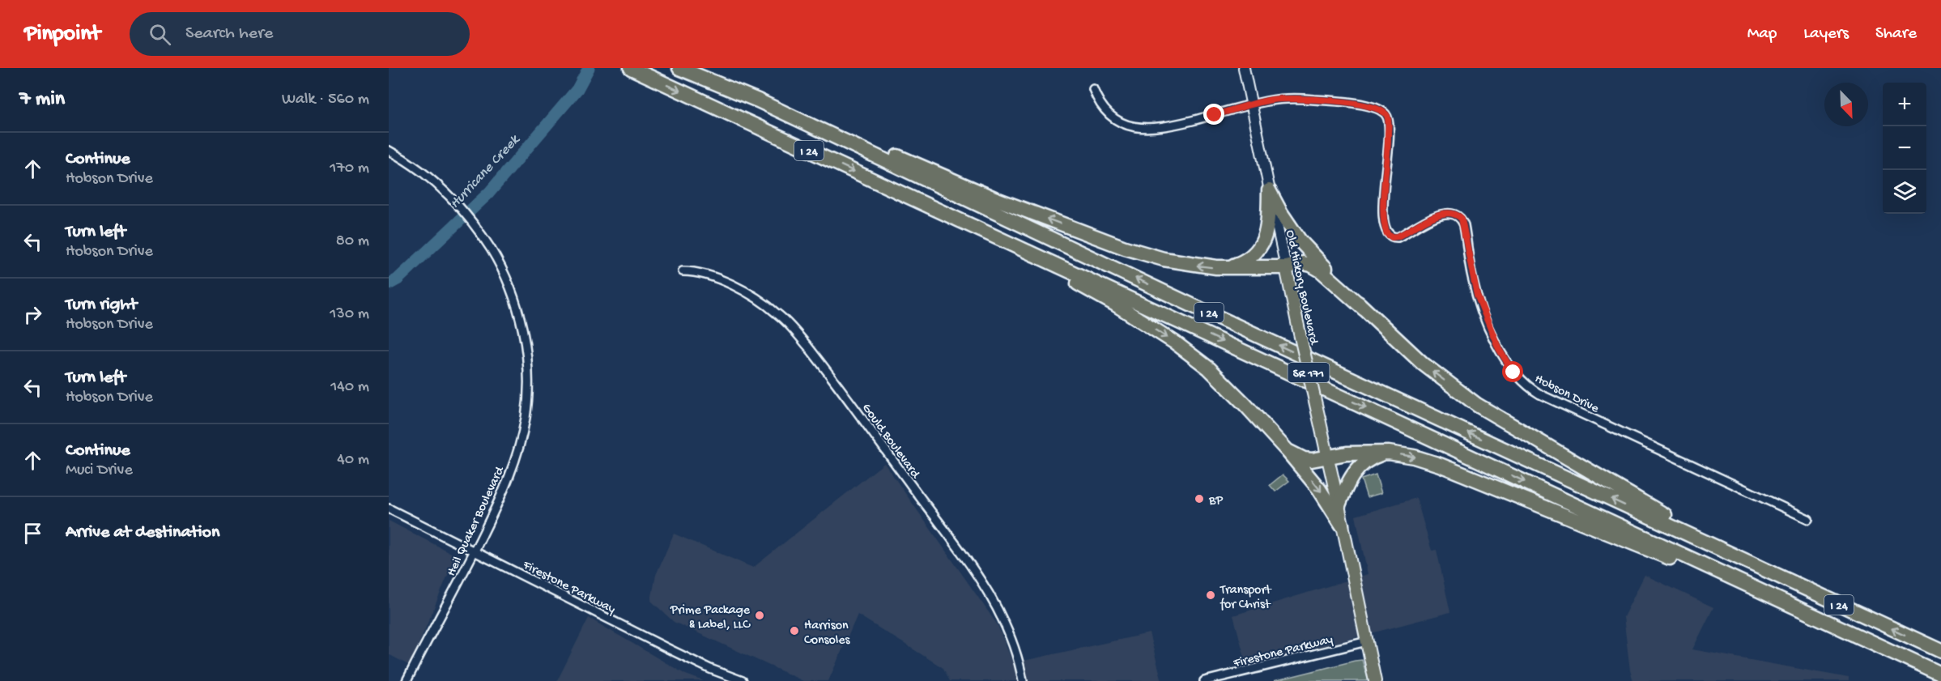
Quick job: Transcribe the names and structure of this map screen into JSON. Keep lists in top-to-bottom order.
{
  "streets": {
    "highway": ["I 24"],
    "main road": ["Old Hickory Boulevard", "SR 171"],
    "street": [
      "Hobson Drive",
      "Gould Boulevard",
      "Heil Quaker Boulevard",
      "Firestone Parkway"
    ]
  },
  "crossings": [
    ["Old Hickory Boulevard", "Hobson Drive"],
    ["Old Hickory Boulevard", "Firestone Parkway"],
    ["Heil Quaker Boulevard", "Firestone Parkway"]
  ],
  "water": ["Hurricane Creek"],
  "places": [
    "BP",
    "Transport for Christ",
    "Prime Package & Label, LLC",
    "Harrison Consoles"
  ],
  "north": "bottom right",
  "page": {
    "header": "Pinpoint",
    "search": "Search here",
    "nav": ["Map", "Layers", "Share"],
    "heading": ["7 min", "Walk · 560 m"],
    "map_buttons": ["+", "−"],
    "list": [
      ["Continue", "Hobson Drive", "170 m"],
      ["Turn left", "Hobson Drive", "80 m"],
      ["Turn right", "Hobson Drive", "130 m"],
      ["Turn left", "Hobson Drive", "140 m"],
      ["Continue", "Muci Drive", "40 m"],
      "Arrive at destination"
    ]
  }
}
